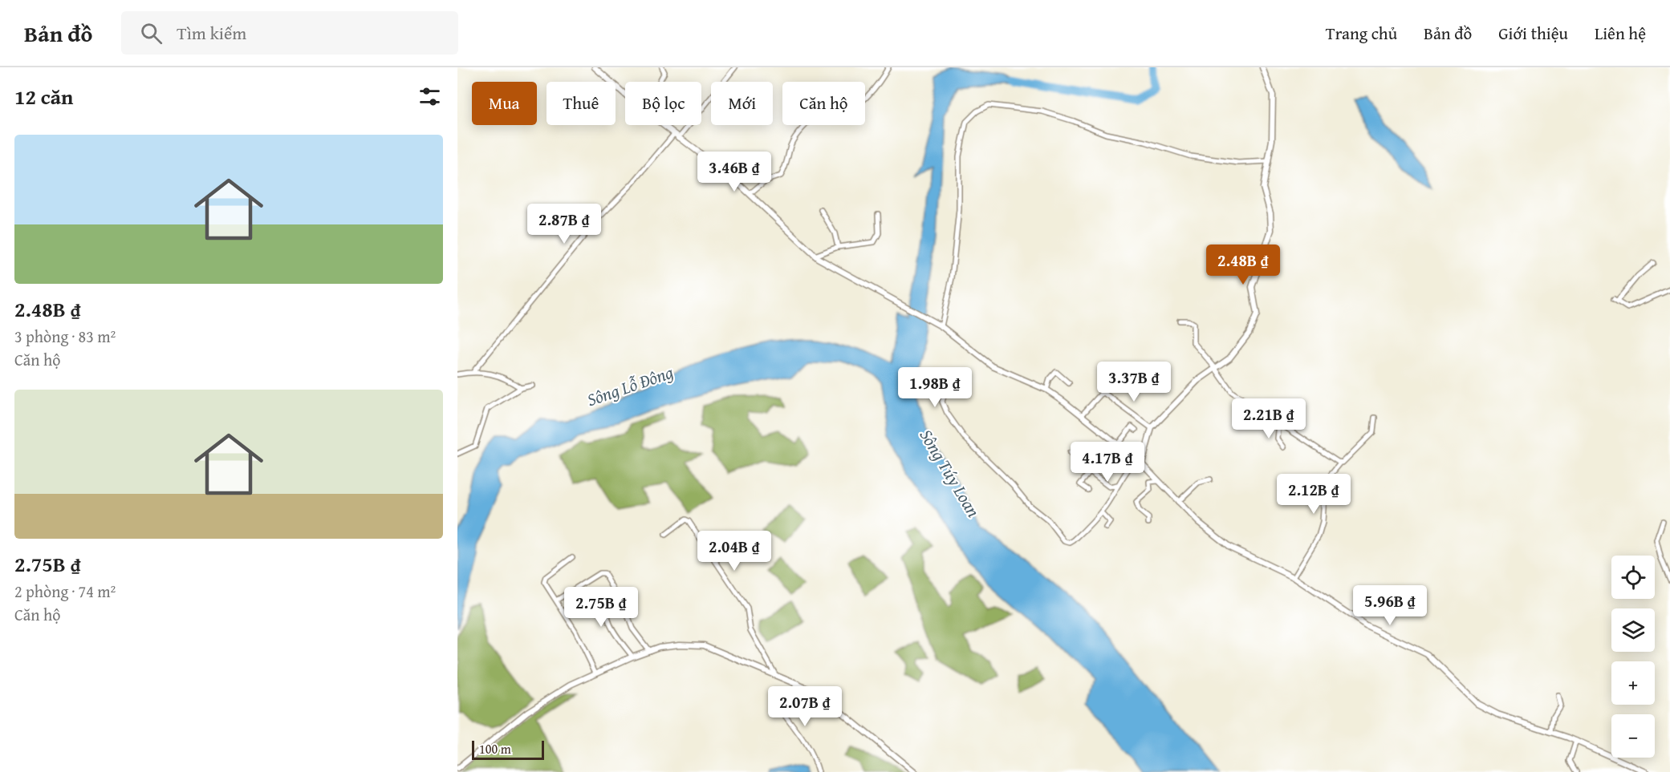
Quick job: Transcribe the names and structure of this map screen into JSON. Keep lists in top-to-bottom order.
{
  "water": ["Sông Lỗ Đông", "Sông Túy Loan"],
  "scale_bar": "100 m",
  "page": {
    "header": "Bản đồ",
    "search": "Tìm kiếm",
    "nav": [
      "Trang chủ",
      "Bản đồ",
      "Giới thiệu",
      "Liên hệ"
    ],
    "heading": "12 căn",
    "chip": [
      "Mua",
      "Thuê",
      "Bộ lọc",
      "Mới",
      "Căn hộ"
    ],
    "list": [
      {
        "name": "2.48B ₫",
        "note": "3 phòng · 83 m² · Căn hộ"
      },
      {
        "name": "2.75B ₫",
        "note": "2 phòng · 74 m² · Căn hộ"
      }
    ],
    "price": [
      "3.46B ₫",
      "2.87B ₫",
      "2.48B ₫",
      "3.37B ₫",
      "1.98B ₫",
      "2.21B ₫",
      "4.17B ₫",
      "2.12B ₫",
      "2.04B ₫",
      "5.96B ₫",
      "2.75B ₫",
      "2.07B ₫"
    ],
    "map_buttons": ["+", "−"],
    "scale": "100 m"
  }
}
